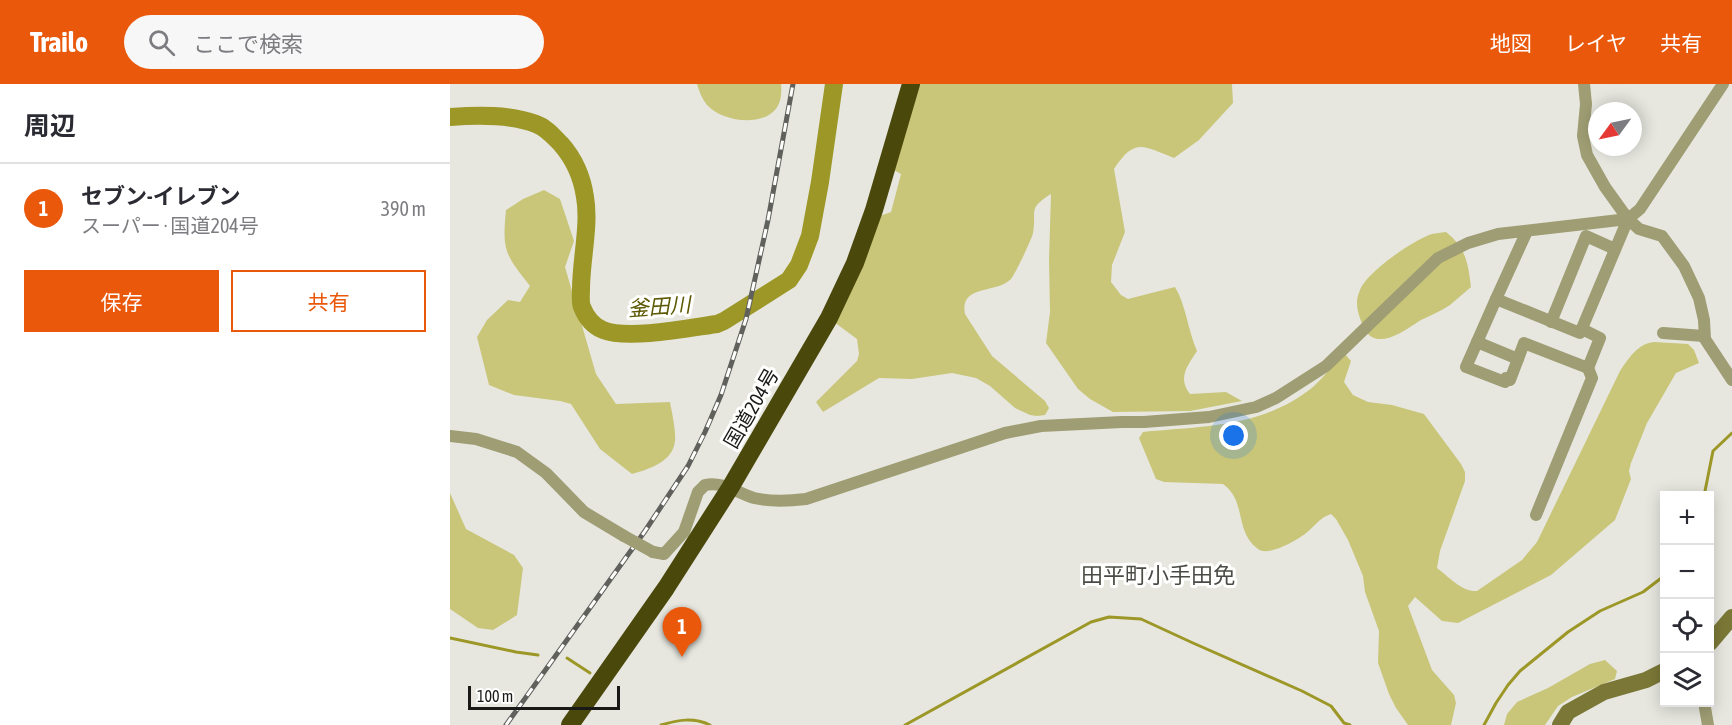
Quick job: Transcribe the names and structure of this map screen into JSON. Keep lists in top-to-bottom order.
{
  "streets": {
    "highway": ["国道204号"]
  },
  "districts": ["田平町小手田免"],
  "water": ["釜田川"],
  "scale_bar": "100 m",
  "north": "bottom left",
  "page": {
    "header": "Trailo",
    "search": "ここで検索",
    "nav": ["地図", "レイヤ", "共有"],
    "heading": "周辺",
    "list": [
      {
        "mark": "1",
        "name": "セブン-イレブン",
        "note": "スーパー · 国道204号",
        "value": "390 m"
      }
    ],
    "buttons": ["保存", "共有"],
    "map_buttons": ["+", "−"],
    "pins": "1",
    "scale": "100 m"
  }
}
